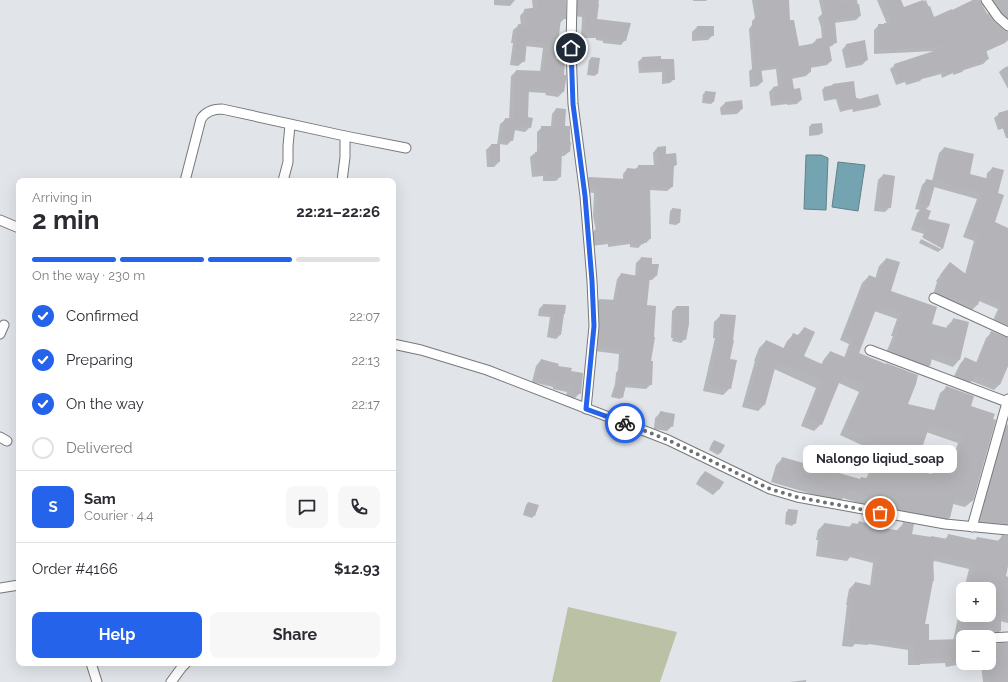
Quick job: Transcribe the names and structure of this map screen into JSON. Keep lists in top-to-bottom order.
{
  "places": ["Nalongo liqiud_soap"],
  "page": {
    "heading": ["2 min", "Arriving in", "22:21–22:26"],
    "panel": [
      "Sam",
      "Courier · 4.4",
      "Order #4166",
      "$12.93"
    ],
    "bar": "On the way · 230 m",
    "list": [
      ["Confirmed", "22:07"],
      ["Preparing", "22:13"],
      ["On the way", "22:17"],
      "Delivered"
    ],
    "bubble": "Nalongo liqiud_soap",
    "round": "S",
    "map_buttons": ["+", "−"],
    "buttons": ["Help", "Share"]
  }
}
